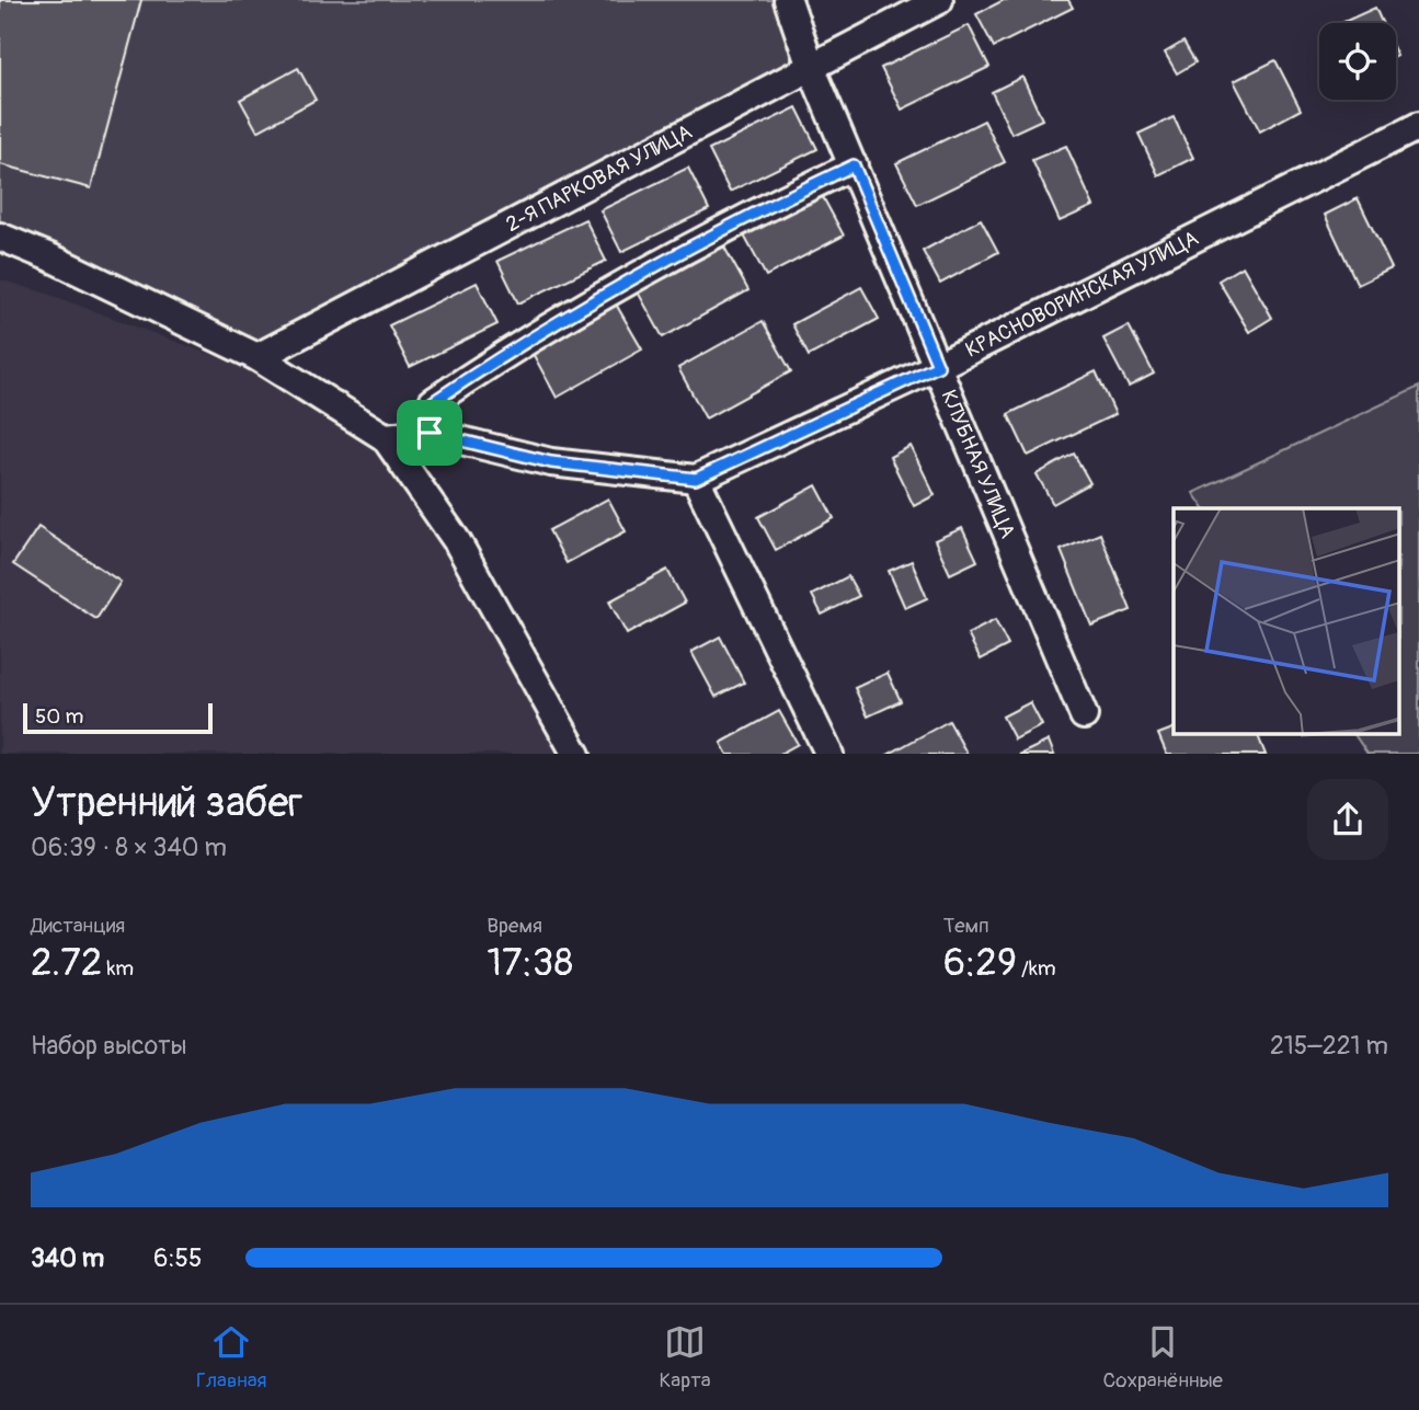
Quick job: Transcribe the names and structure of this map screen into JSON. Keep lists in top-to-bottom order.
{
  "streets": {
    "street": ["2-Я ПАРКОВАЯ УЛИЦА", "КРАСНОВОРИНСКАЯ УЛИЦА", "КЛУБНАЯ УЛИЦА"]
  },
  "crossings": [
    ["2-Я ПАРКОВАЯ УЛИЦА", "КЛУБНАЯ УЛИЦА"],
    ["КРАСНОВОРИНСКАЯ УЛИЦА", "КЛУБНАЯ УЛИЦА"]
  ],
  "scale_bar": "50 m",
  "page": {
    "scale": "50 m",
    "heading": ["Утренний забег", "06:39 · 8 × 340 m"],
    "stats": [
      ["Дистанция", "2.72 km"],
      ["Время", "17:38"],
      ["Темп", "6:29 /km"]
    ],
    "chart": ["Набор высоты", "215–221 m"],
    "list": [
      {
        "name": "340 m",
        "note": "6:55"
      }
    ],
    "tabs": ["Главная", "Карта", "Сохранённые"]
  }
}
